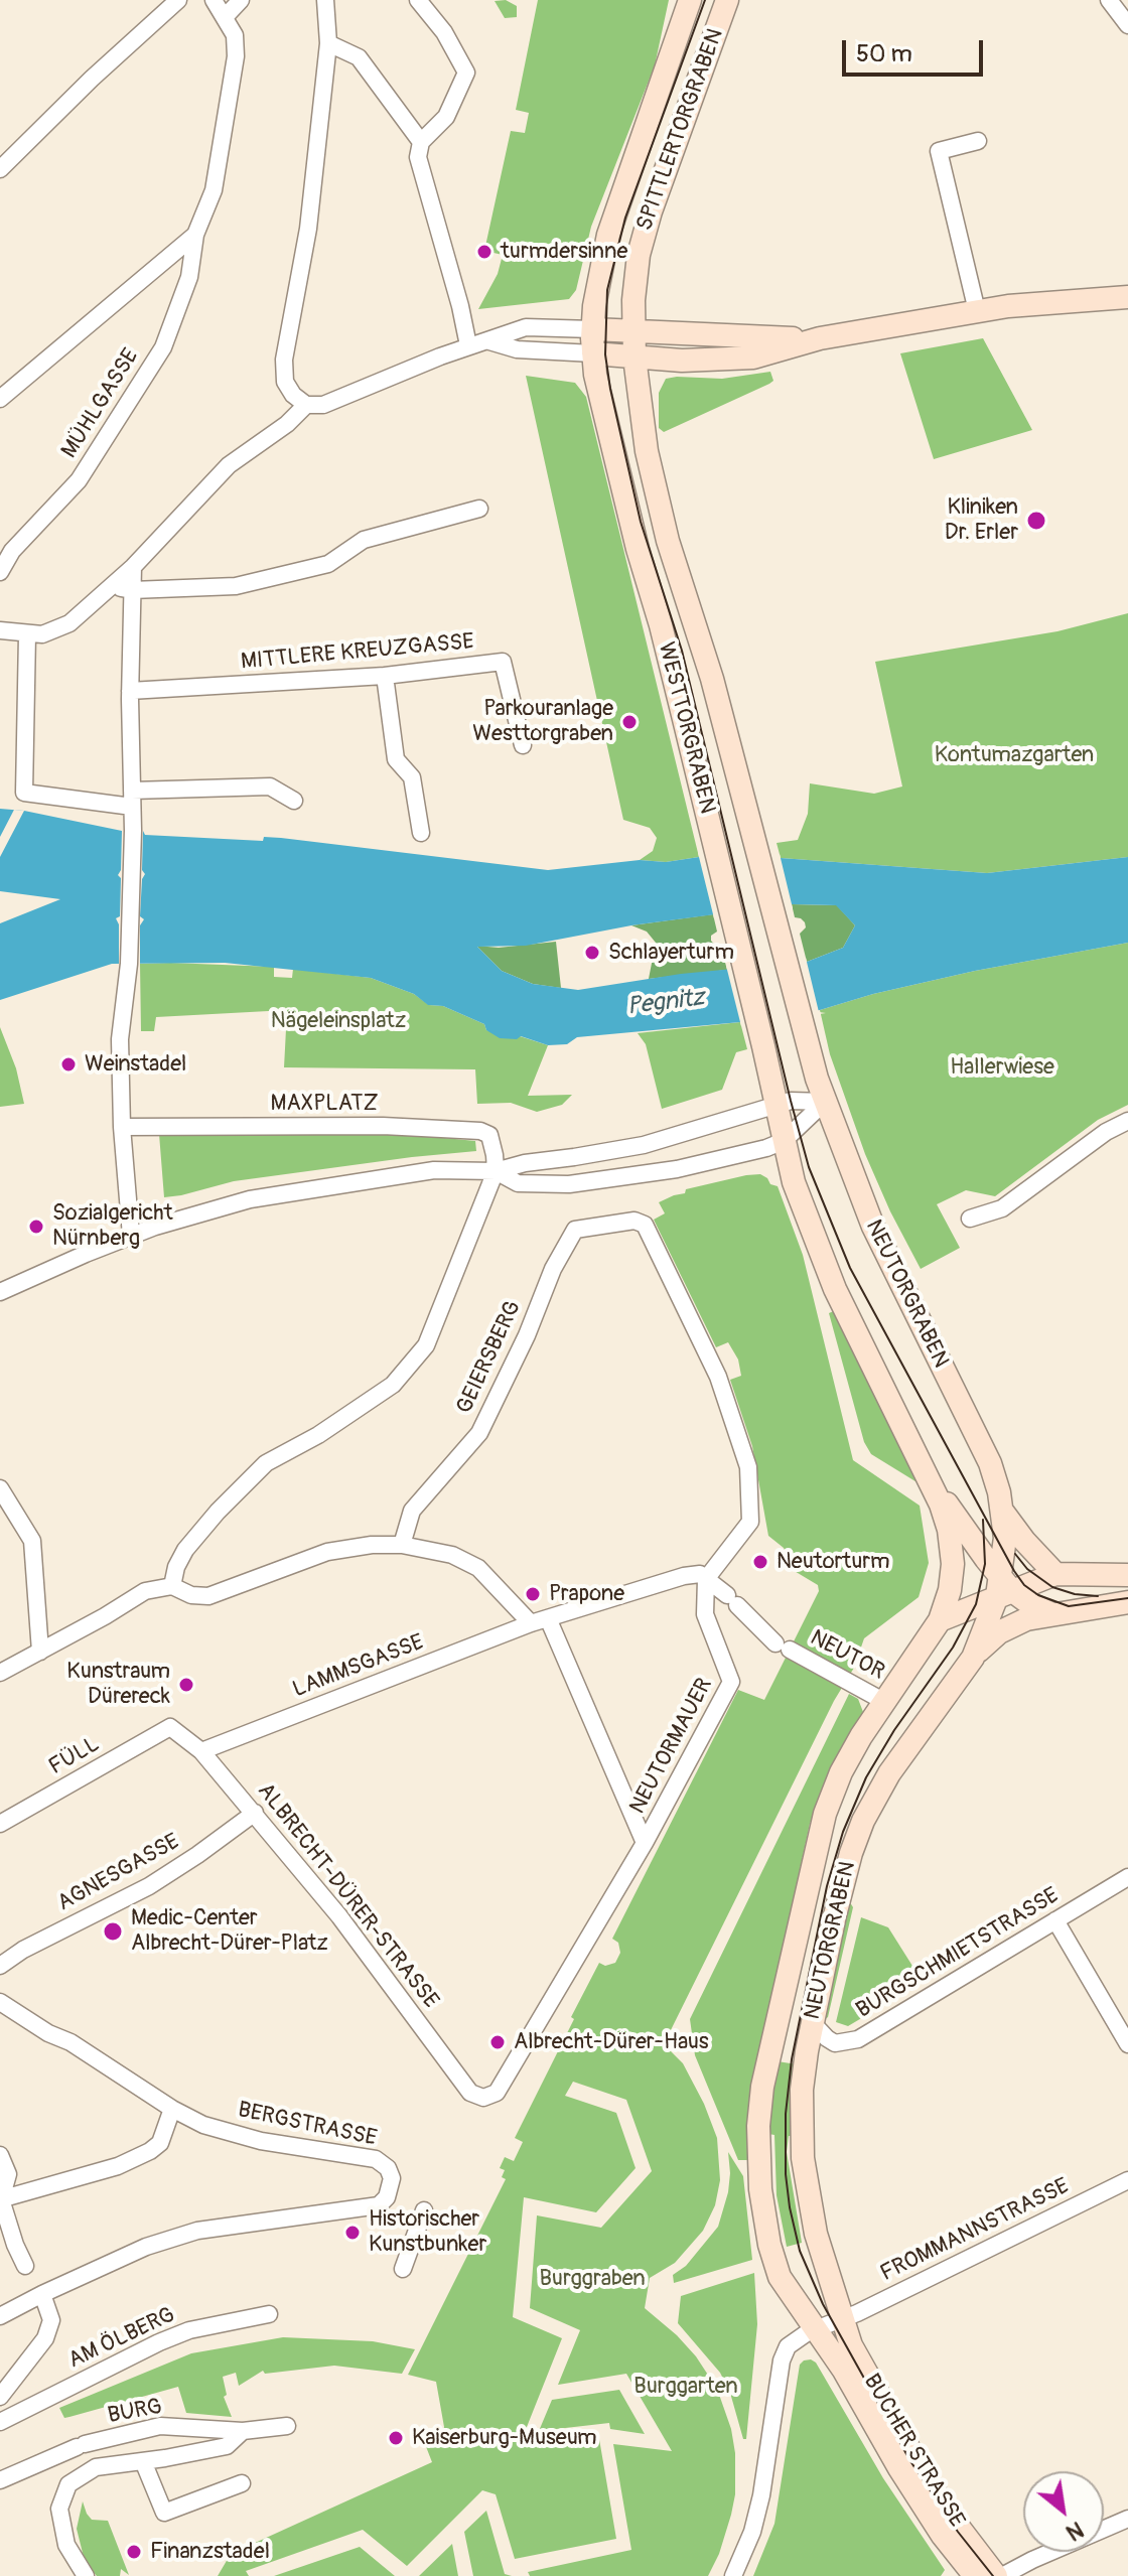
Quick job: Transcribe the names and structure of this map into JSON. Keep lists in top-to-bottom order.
{
  "streets": {
    "main road": [
      "SPITTLERTORGRABEN",
      "WESTTORGRABEN",
      "NEUTORGRABEN",
      "BUCHER STRASSE"
    ],
    "street": [
      "MÜHLGASSE",
      "MITTLERE KREUZGASSE",
      "MAXPLATZ",
      "GEIERSBERG",
      "NEUTOR",
      "LAMMSGASSE",
      "NEUTORMAUER",
      "FÜLL",
      "AGNESGASSE",
      "ALBRECHT-DÜRER-STRASSE",
      "BURGSCHMIETSTRASSE",
      "BERGSTRASSE",
      "FROMMANNSTRASSE",
      "AM ÖLBERG",
      "BURG"
    ]
  },
  "crossings": [
    ["SPITTLERTORGRABEN", "WESTTORGRABEN"],
    ["WESTTORGRABEN", "NEUTORGRABEN"],
    ["NEUTORGRABEN", "NEUTOR"],
    ["NEUTORGRABEN", "BURGSCHMIETSTRASSE"],
    ["NEUTORGRABEN", "FROMMANNSTRASSE"],
    ["NEUTORGRABEN", "BUCHER STRASSE"],
    ["GEIERSBERG", "NEUTOR"],
    ["GEIERSBERG", "LAMMSGASSE"],
    ["GEIERSBERG", "NEUTORMAUER"],
    ["NEUTOR", "LAMMSGASSE"],
    ["NEUTOR", "NEUTORMAUER"],
    ["LAMMSGASSE", "NEUTORMAUER"],
    ["LAMMSGASSE", "ALBRECHT-DÜRER-STRASSE"],
    ["NEUTORMAUER", "ALBRECHT-DÜRER-STRASSE"],
    ["FÜLL", "ALBRECHT-DÜRER-STRASSE"],
    ["AGNESGASSE", "ALBRECHT-DÜRER-STRASSE"],
    ["BERGSTRASSE", "AM ÖLBERG"],
    ["FROMMANNSTRASSE", "BUCHER STRASSE"]
  ],
  "water": ["Pegnitz"],
  "parks": [
    "Kontumazgarten",
    "Nägeleinsplatz",
    "Hallerwiese",
    "Burggraben",
    "Burggarten"
  ],
  "places": [
    "turmdersinne",
    "Kliniken Dr. Erler",
    "Parkouranlage Westtorgraben",
    "Schlayerturm",
    "Weinstadel",
    "Sozialgericht Nürnberg",
    "Neutorturm",
    "Prapone",
    "Kunstraum Dürereck",
    "Medic-Center Albrecht-Dürer-Platz",
    "Albrecht-Dürer-Haus",
    "Historischer Kunstbunker",
    "Kaiserburg-Museum",
    "Finanzstadel"
  ],
  "scale_bar": "50 m",
  "north": "bottom right"
}
